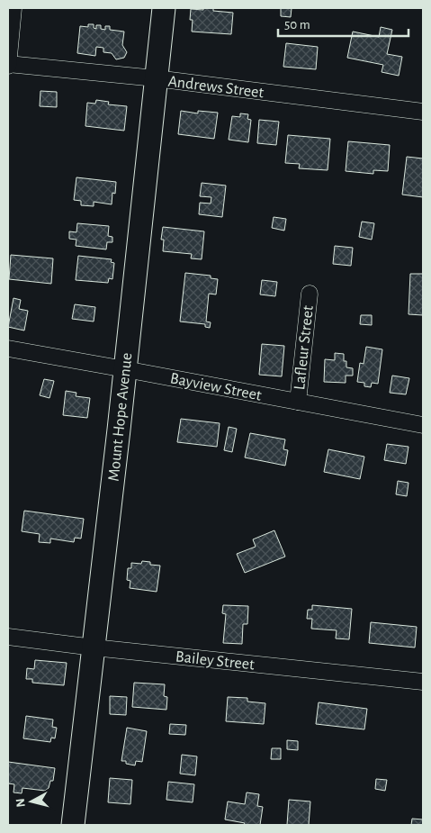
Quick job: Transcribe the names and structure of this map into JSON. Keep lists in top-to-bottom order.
{
  "streets": {
    "main road": ["Mount Hope Avenue"],
    "street": [
      "Andrews Street",
      "Lafleur Street",
      "Bayview Street",
      "Bailey Street"
    ]
  },
  "crossings": [
    ["Andrews Street", "Mount Hope Avenue"],
    ["Lafleur Street", "Bayview Street"],
    ["Bayview Street", "Mount Hope Avenue"],
    ["Mount Hope Avenue", "Bailey Street"]
  ],
  "scale_bar": "50 m",
  "north": "left"
}
